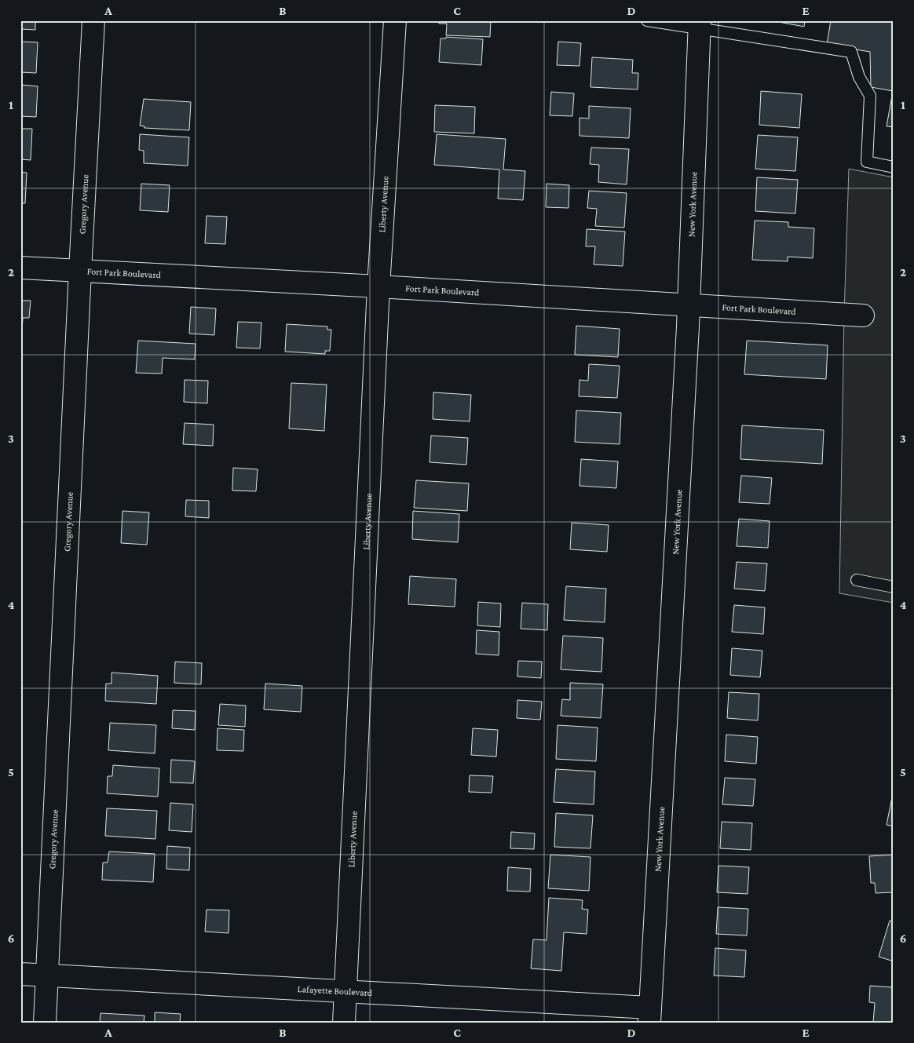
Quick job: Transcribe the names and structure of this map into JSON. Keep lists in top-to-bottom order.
{
  "streets": {
    "street": [
      "Gregory Avenue",
      "Liberty Avenue",
      "New York Avenue",
      "Fort Park Boulevard",
      "Lafayette Boulevard"
    ]
  },
  "crossings": [
    ["Gregory Avenue", "Fort Park Boulevard"],
    ["Gregory Avenue", "Lafayette Boulevard"],
    ["Liberty Avenue", "Fort Park Boulevard"],
    ["Liberty Avenue", "Lafayette Boulevard"],
    ["New York Avenue", "Fort Park Boulevard"],
    ["New York Avenue", "Lafayette Boulevard"]
  ],
  "grid": {
    "columns": [
      "A",
      "B",
      "C",
      "D",
      "E"
    ],
    "rows": [
      "1",
      "2",
      "3",
      "4",
      "5",
      "6"
    ]
  }
}
